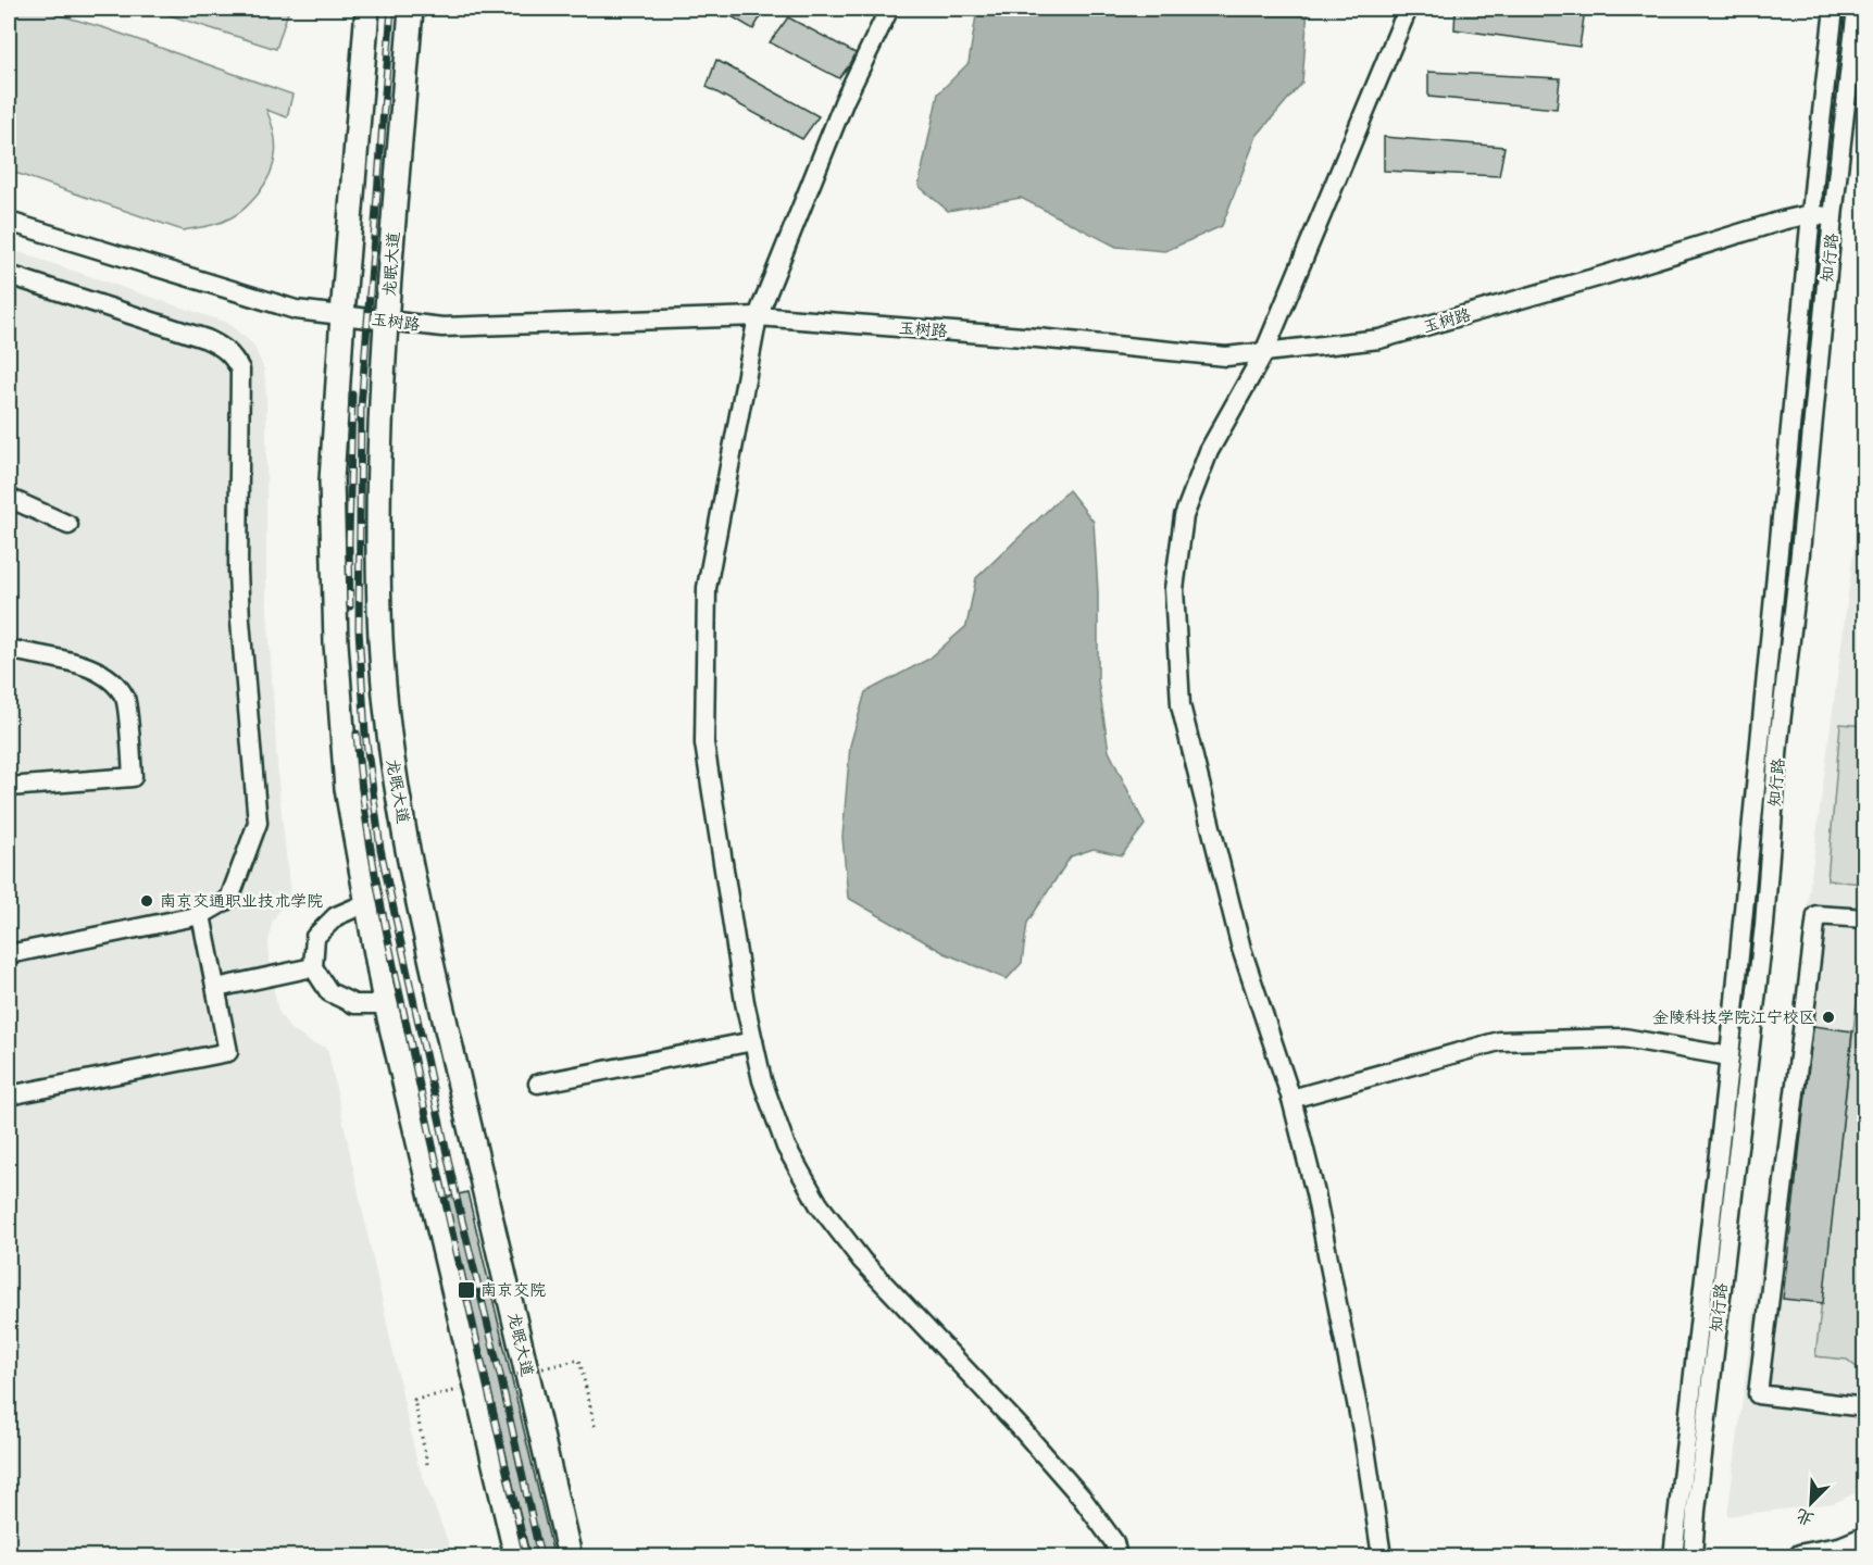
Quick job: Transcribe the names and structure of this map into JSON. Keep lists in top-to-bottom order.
{
  "streets": {
    "main road": ["龙眠大道"],
    "street": ["知行路", "玉树路"]
  },
  "crossings": [
    ["知行路", "玉树路"],
    ["龙眠大道", "玉树路"]
  ],
  "places": {
    "other": ["南京交通职业技术学院", "金陵科技学院江宁校区"],
    "transit": ["南京交院"]
  },
  "north": "bottom left"
}
